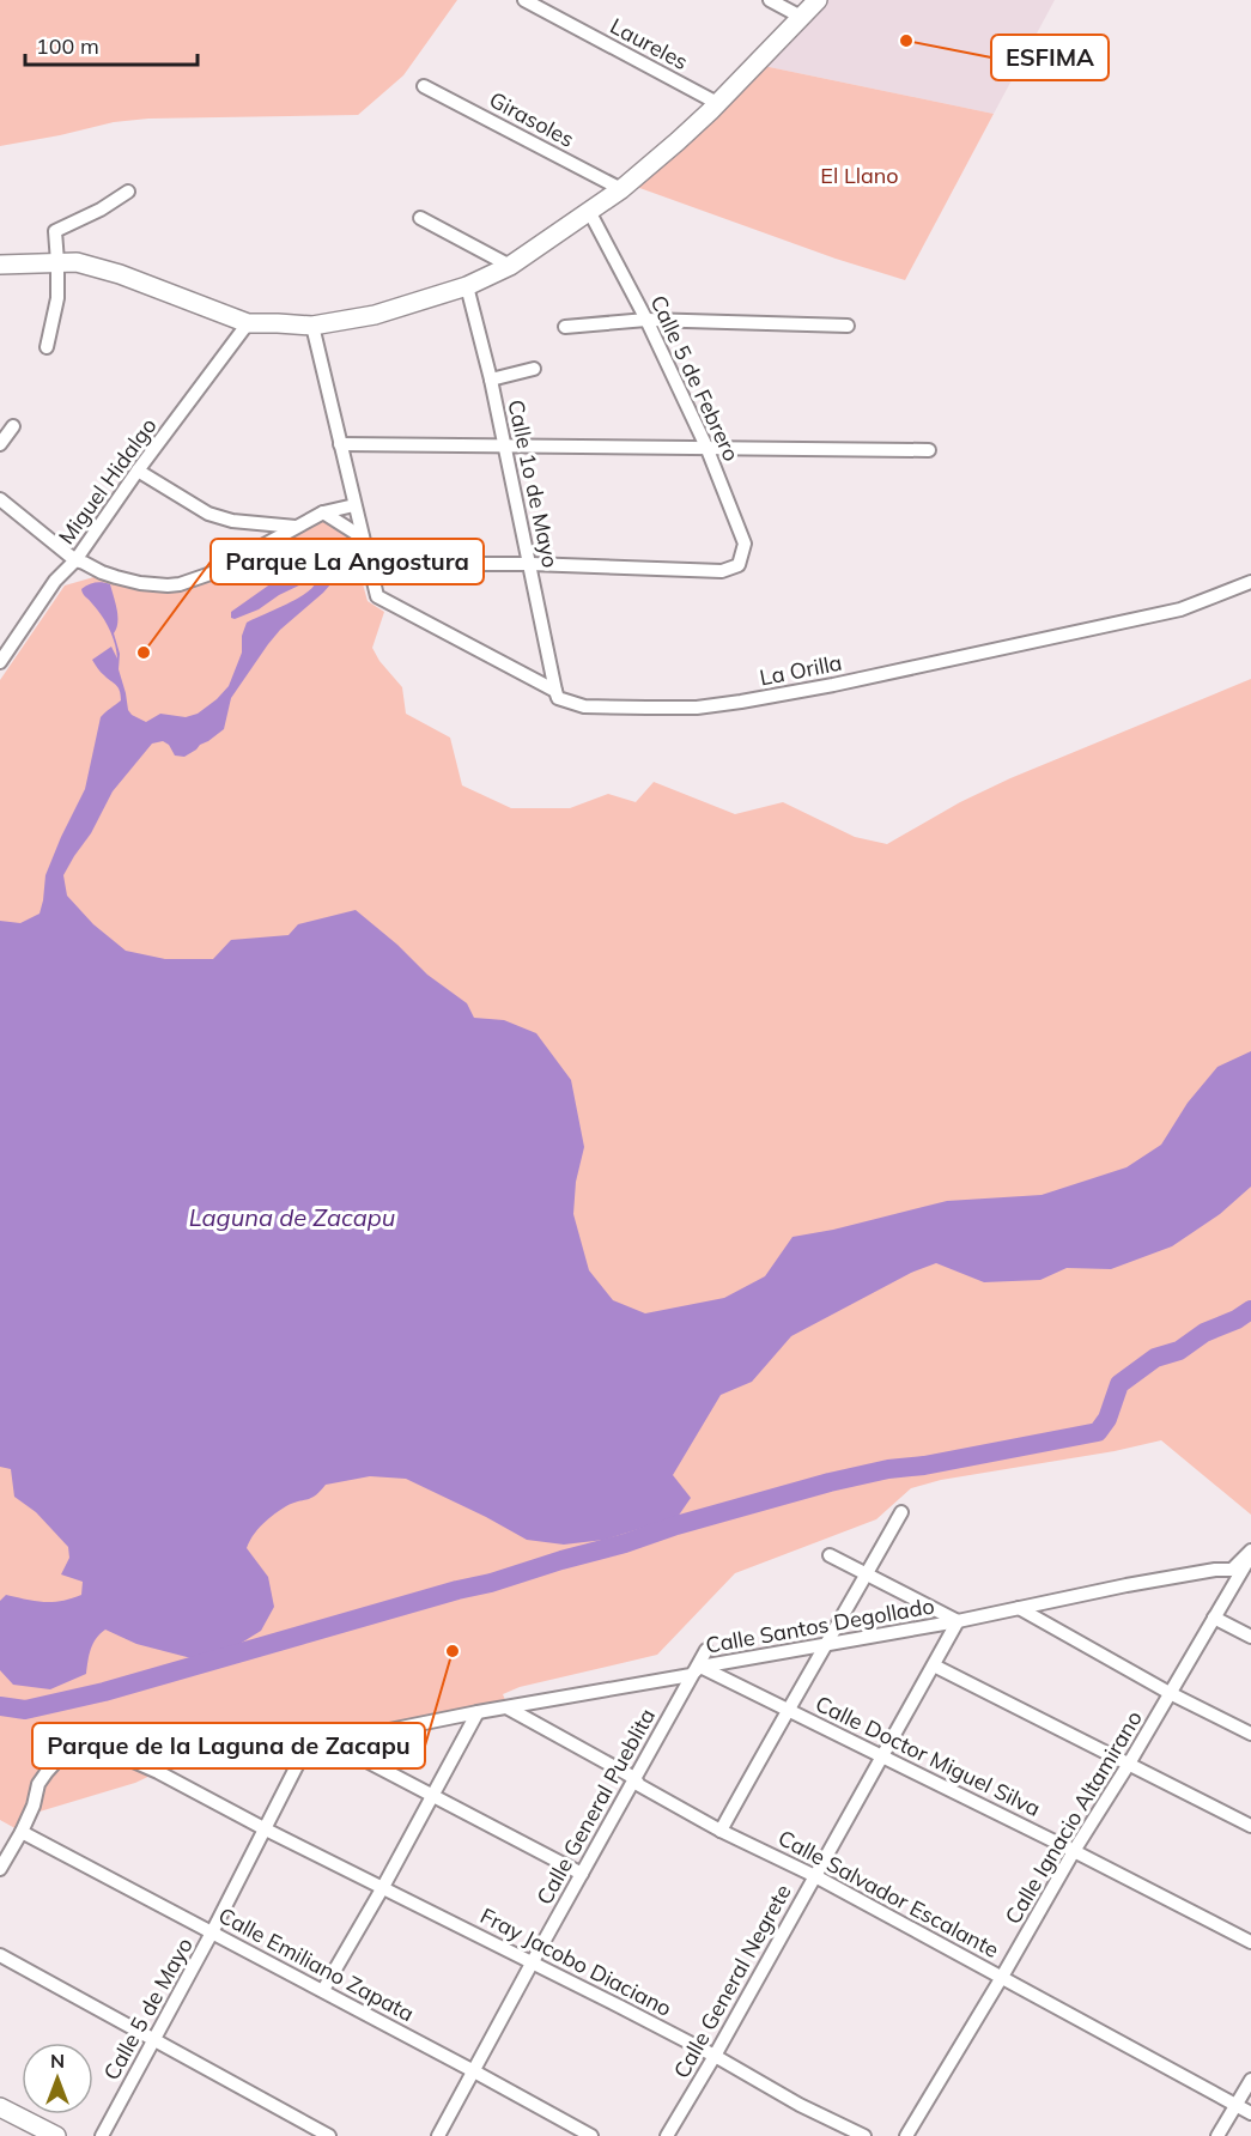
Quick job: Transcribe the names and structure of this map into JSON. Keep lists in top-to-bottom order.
{
  "streets": {
    "street": [
      "Laureles",
      "Girasoles",
      "Calle 5 de Febrero",
      "Miguel Hidalgo",
      "Calle 1o de Mayo",
      "La Orilla",
      "Calle Santos Degollado",
      "Calle Doctor Miguel Silva",
      "Calle General Pueblita",
      "Calle Ignacio Altamirano",
      "Calle Salvador Escalante",
      "Fray Jacobo Diaciano",
      "Calle Emiliano Zapata",
      "Calle General Negrete",
      "Calle 5 de Mayo"
    ]
  },
  "crossings": [
    ["Calle 5 de Febrero", "Calle 1o de Mayo"],
    ["Calle 1o de Mayo", "La Orilla"],
    ["Calle Santos Degollado", "Calle Doctor Miguel Silva"],
    ["Calle Santos Degollado", "Calle General Pueblita"],
    ["Calle Santos Degollado", "Calle Salvador Escalante"],
    ["Calle Santos Degollado", "Calle General Negrete"],
    ["Calle Santos Degollado", "Calle 5 de Mayo"],
    ["Calle Doctor Miguel Silva", "Calle General Pueblita"],
    ["Calle Doctor Miguel Silva", "Calle Ignacio Altamirano"],
    ["Calle Doctor Miguel Silva", "Calle General Negrete"],
    ["Calle General Pueblita", "Calle Salvador Escalante"],
    ["Calle General Pueblita", "Fray Jacobo Diaciano"],
    ["Calle General Pueblita", "Calle Emiliano Zapata"],
    ["Calle Ignacio Altamirano", "Calle Salvador Escalante"],
    ["Calle Salvador Escalante", "Calle General Negrete"],
    ["Fray Jacobo Diaciano", "Calle Emiliano Zapata"],
    ["Fray Jacobo Diaciano", "Calle General Negrete"],
    ["Fray Jacobo Diaciano", "Calle 5 de Mayo"],
    ["Calle Emiliano Zapata", "Calle 5 de Mayo"]
  ],
  "water": ["Laguna de Zacapu"],
  "parks": ["El Llano"],
  "places": ["ESFIMA", "Parque La Angostura", "Parque de la Laguna de Zacapu"],
  "scale_bar": "100 m",
  "north": "top"
}
